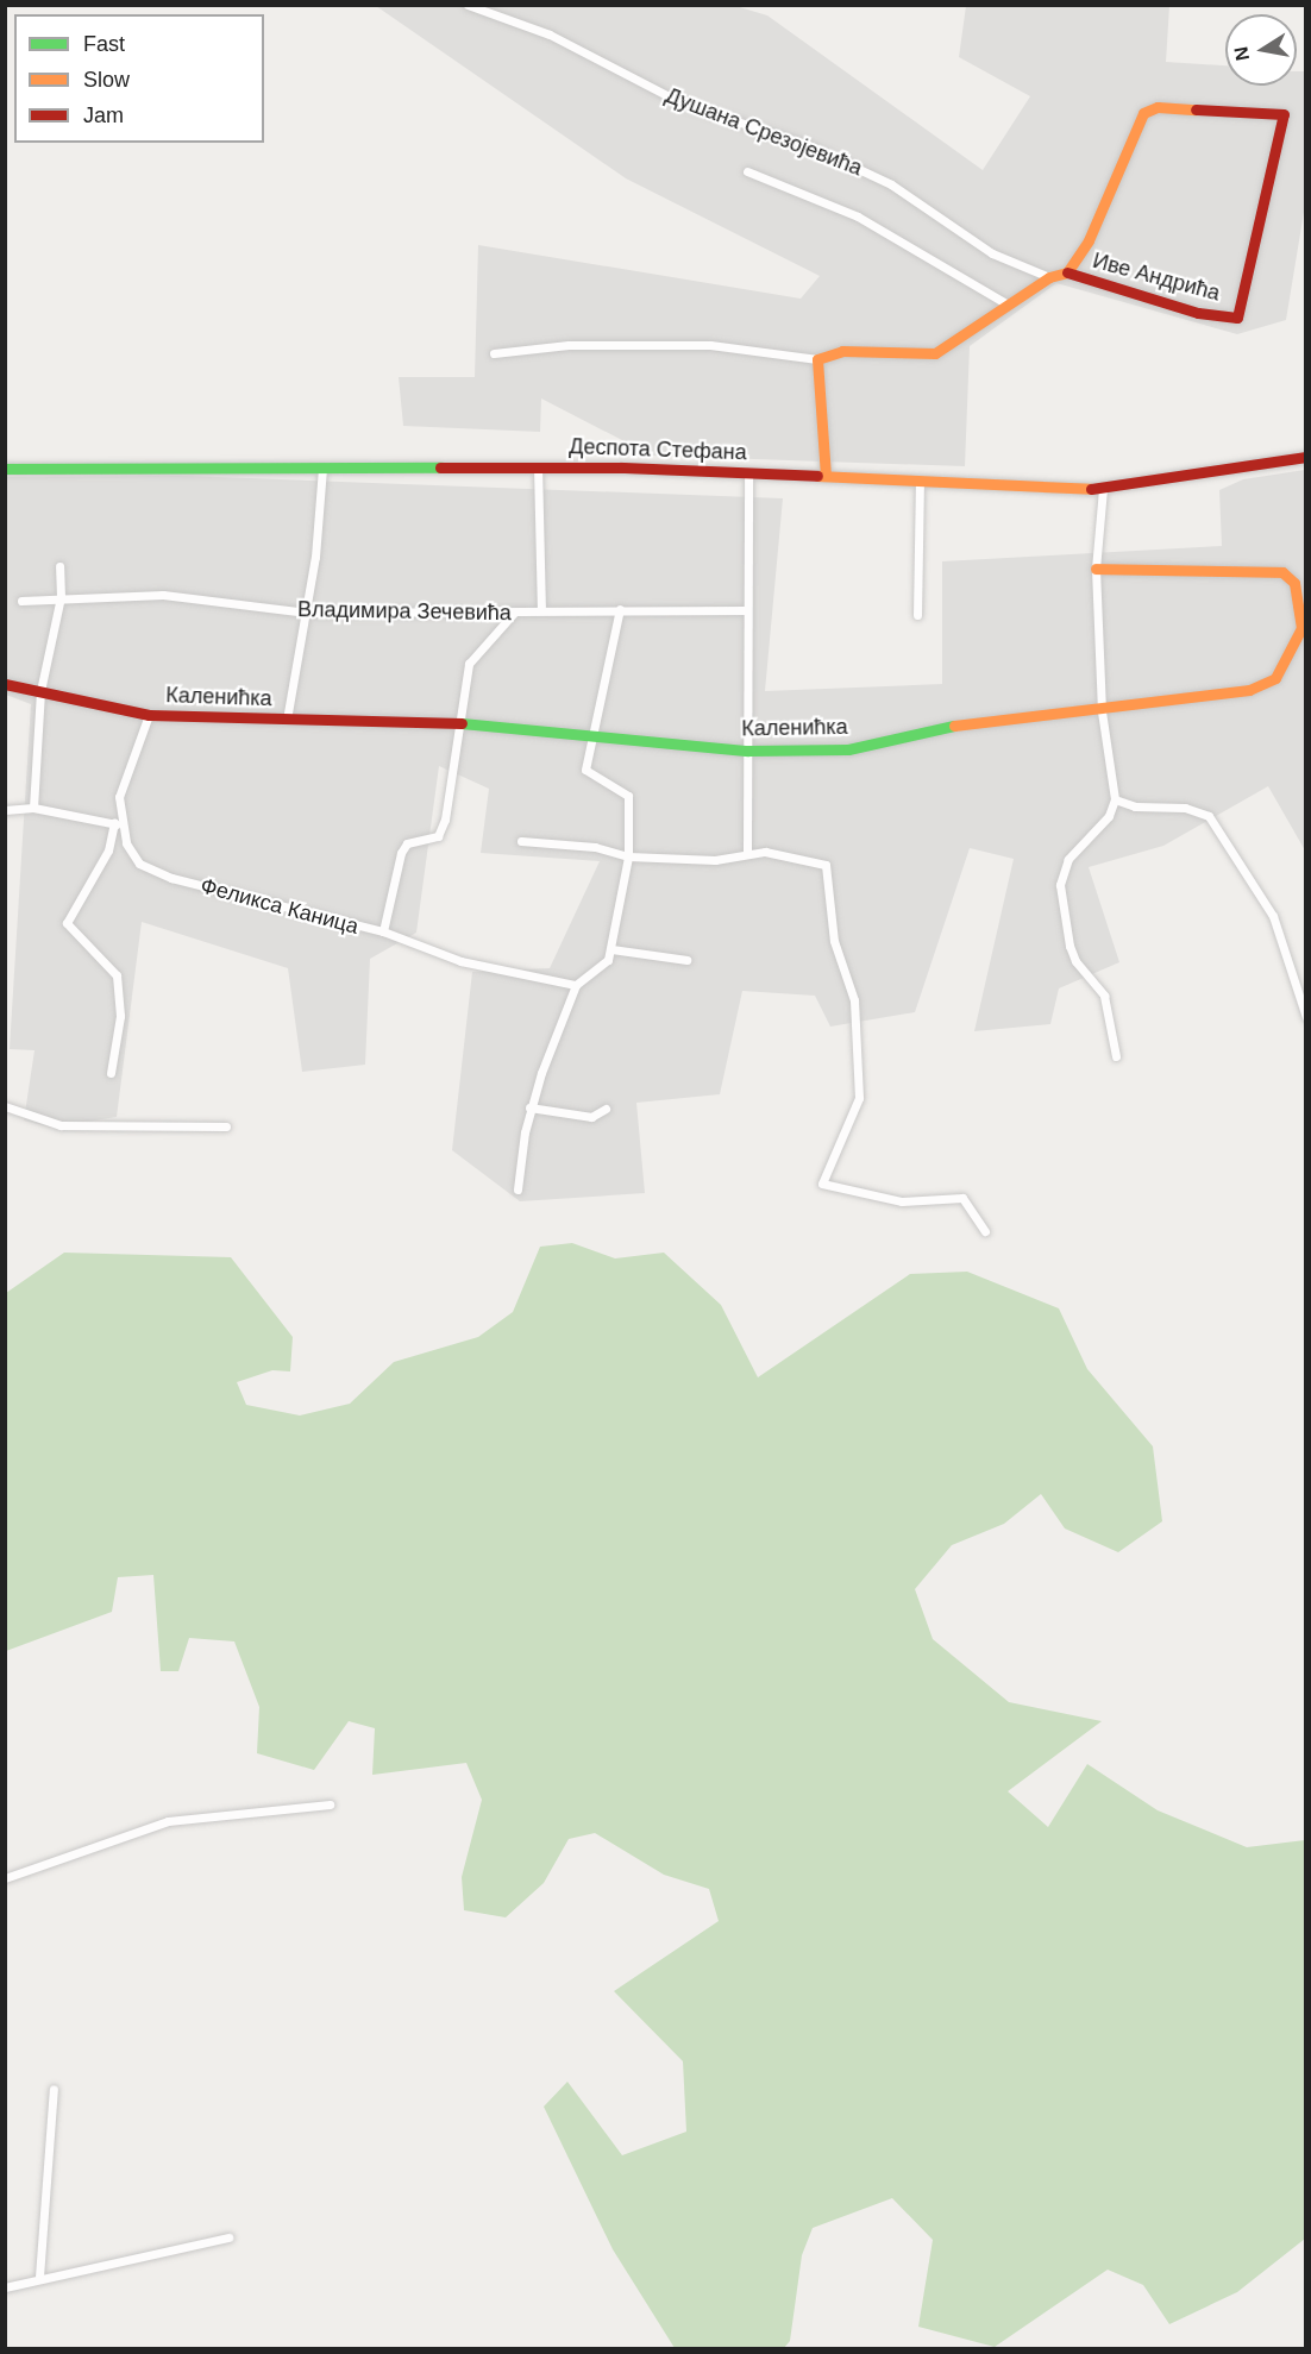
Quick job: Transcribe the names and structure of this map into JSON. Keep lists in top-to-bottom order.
{
  "streets": {
    "street": [
      "Душана Срезојевића",
      "Иве Андрића",
      "Деспота Стефана",
      "Владимира Зечевића",
      "Каленићка",
      "Феликса Каница"
    ]
  },
  "legend": ["Fast", "Slow", "Jam"],
  "north": "left"
}
